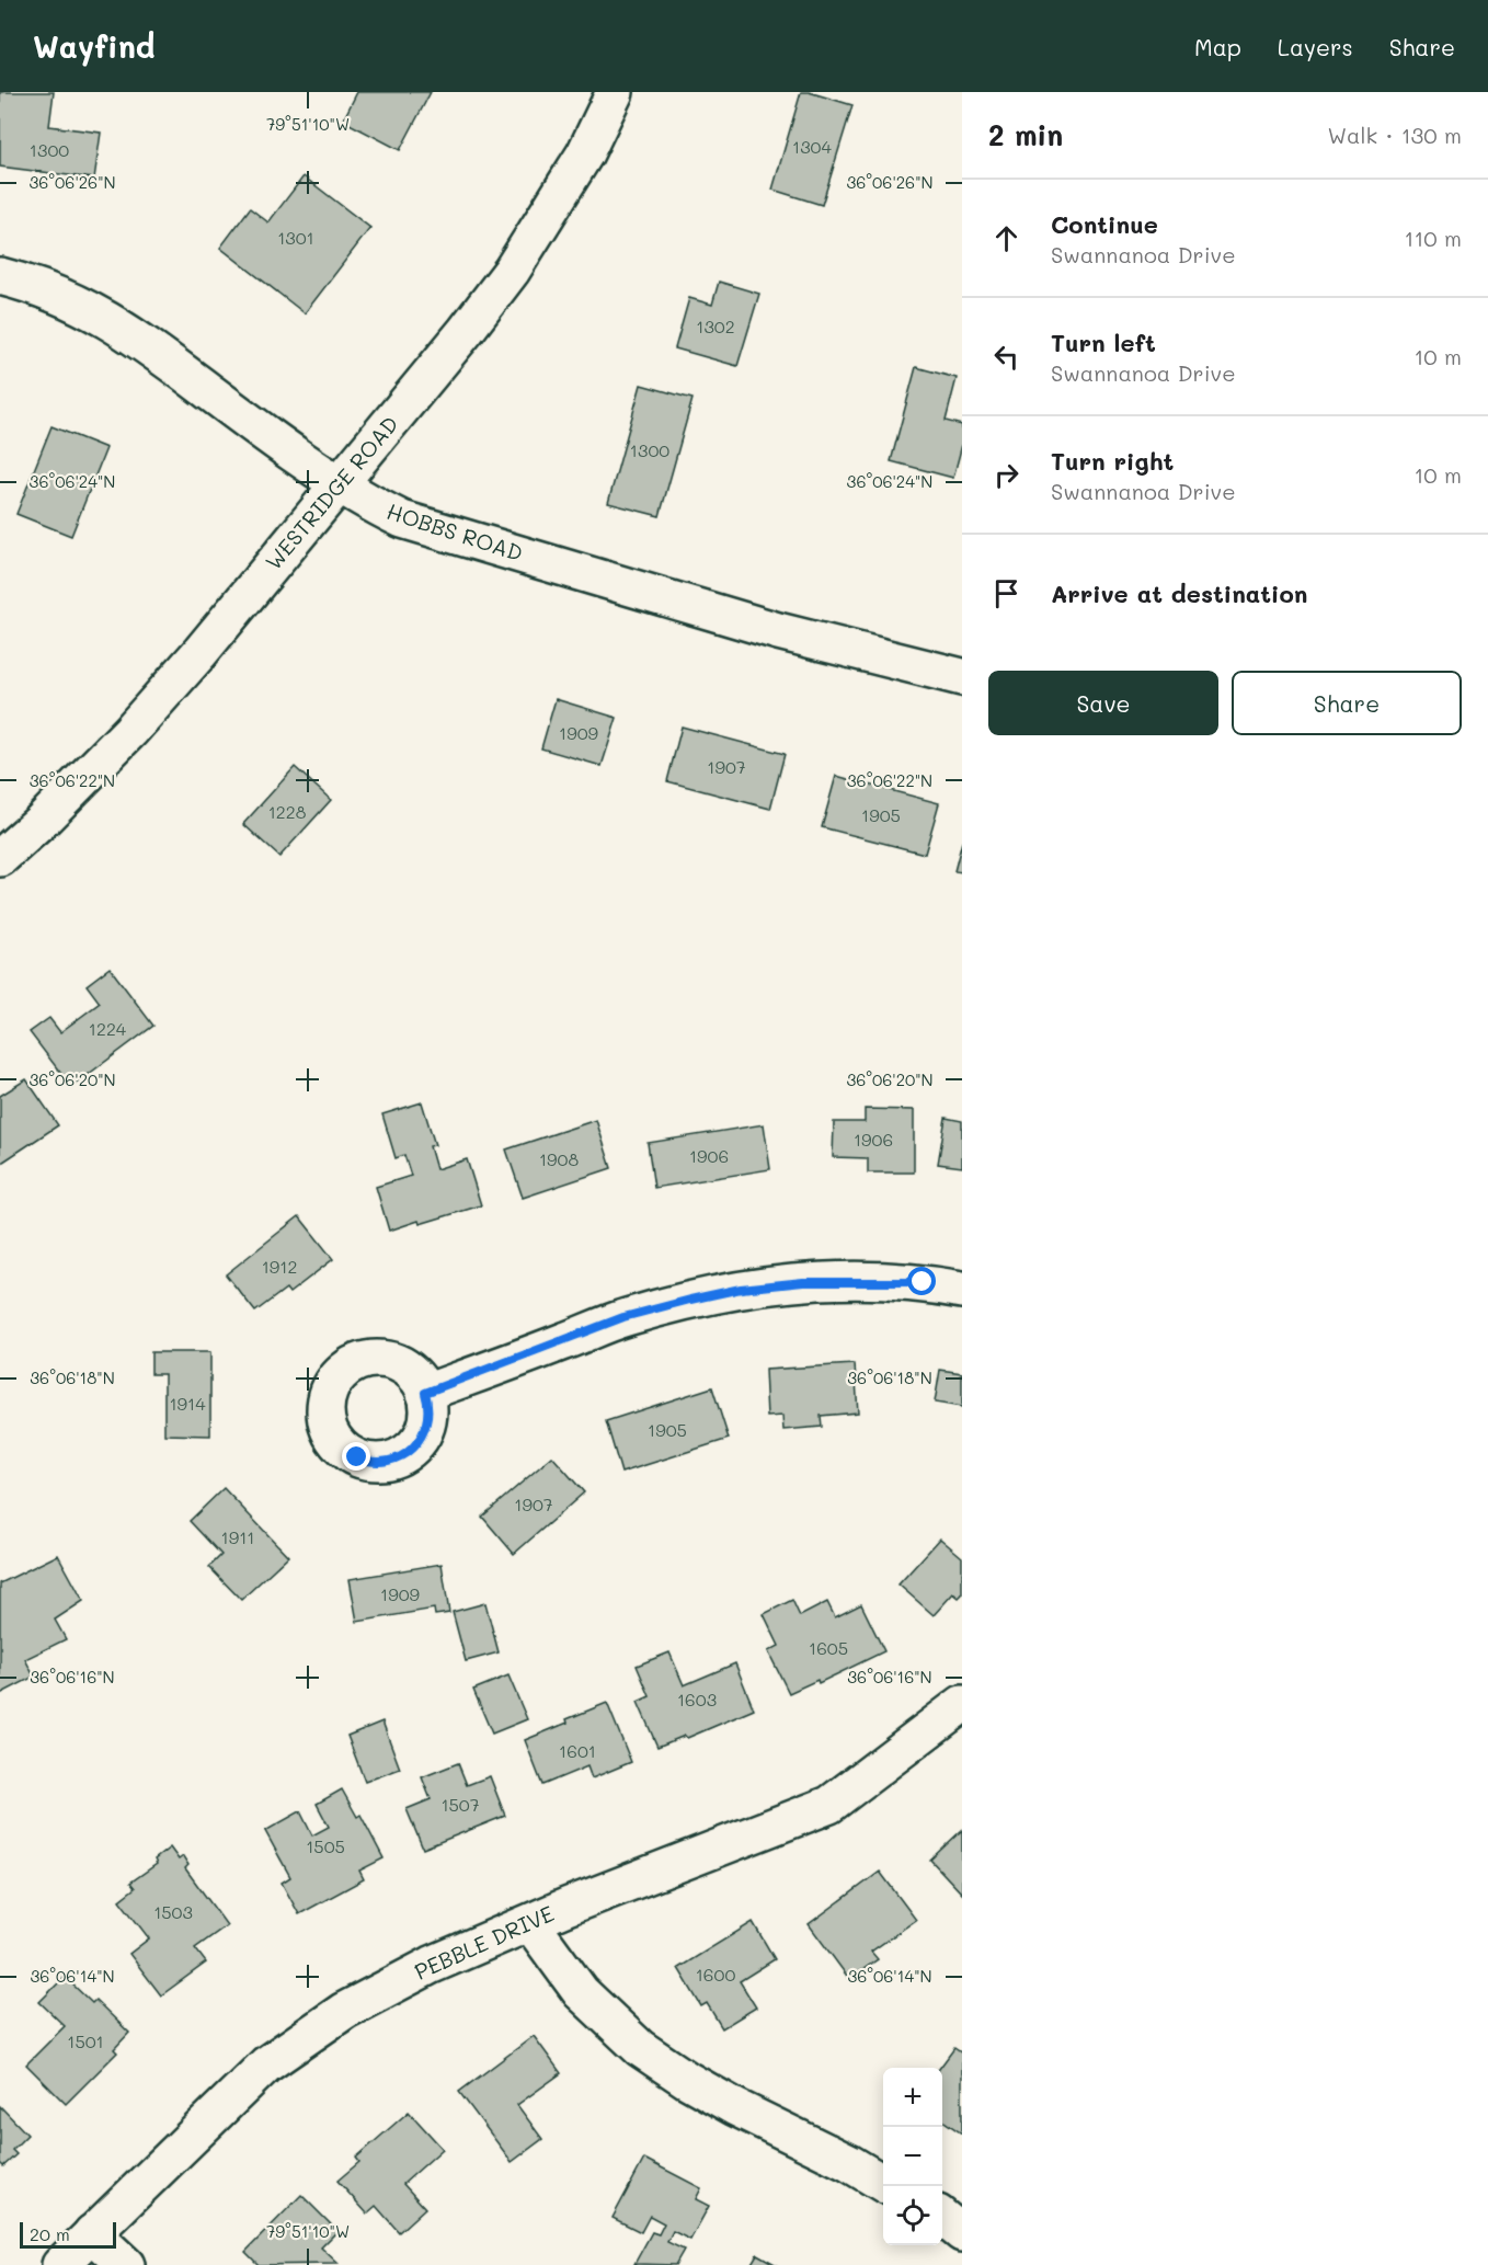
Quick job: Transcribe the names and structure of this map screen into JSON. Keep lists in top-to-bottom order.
{
  "streets": {
    "street": ["WESTRIDGE ROAD", "HOBBS ROAD", "PEBBLE DRIVE"]
  },
  "crossings": [
    ["WESTRIDGE ROAD", "HOBBS ROAD"]
  ],
  "house_numbers": [
    "1304",
    "1300",
    "1301",
    "1302",
    "1300",
    "1909",
    "1907",
    "1228",
    "1905",
    "1224",
    "1906",
    "1906",
    "1908",
    "1912",
    "1914",
    "1905",
    "1907",
    "1911",
    "1909",
    "1605",
    "1603",
    "1601",
    "1507",
    "1505",
    "1503",
    "1600",
    "1501"
  ],
  "scale_bar": "20 m",
  "page": {
    "header": "Wayfind",
    "nav": ["Map", "Layers", "Share"],
    "heading": ["2 min", "Walk · 130 m"],
    "list": [
      ["Continue", "Swannanoa Drive", "110 m"],
      ["Turn left", "Swannanoa Drive", "10 m"],
      ["Turn right", "Swannanoa Drive", "10 m"],
      "Arrive at destination"
    ],
    "buttons": ["Save", "Share"],
    "map_buttons": ["+", "−"],
    "scale": "20 m"
  },
  "coordinates": [
    "79°51'10\"W",
    "36°06'26\"N",
    "36°06'24\"N",
    "36°06'22\"N",
    "36°06'20\"N",
    "36°06'18\"N",
    "36°06'16\"N",
    "36°06'14\"N"
  ]
}
